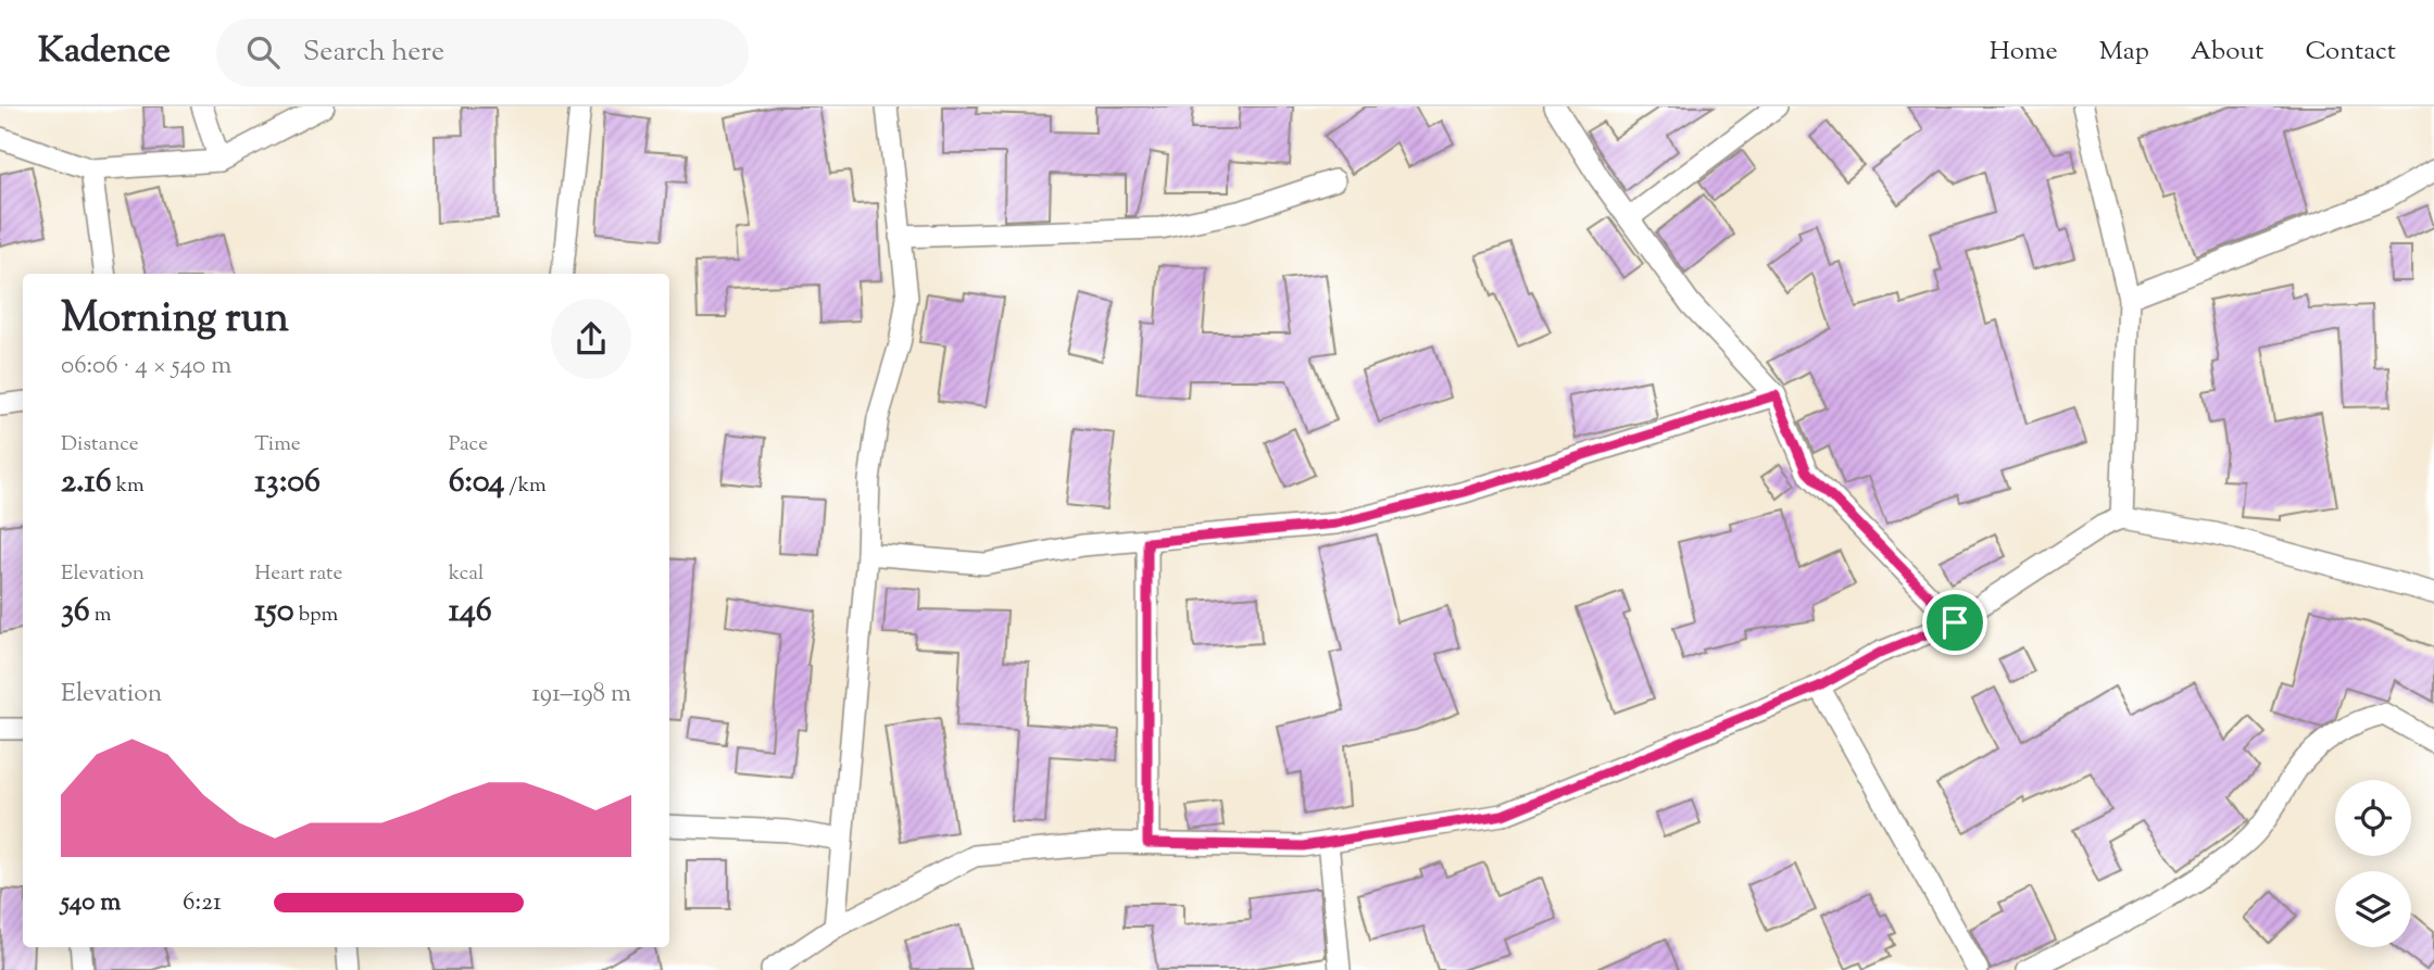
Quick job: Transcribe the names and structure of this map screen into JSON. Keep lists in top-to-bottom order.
{
  "page": {
    "header": "Kadence",
    "search": "Search here",
    "nav": [
      "Home",
      "Map",
      "About",
      "Contact"
    ],
    "heading": ["Morning run", "06:06 · 4 × 540 m"],
    "stats": [
      ["Distance", "2.16 km"],
      ["Time", "13:06"],
      ["Pace", "6:04 /km"],
      ["Elevation", "36 m"],
      ["Heart rate", "150 bpm"],
      ["kcal", "146"]
    ],
    "chart": ["Elevation", "191–198 m"],
    "list": [
      {
        "name": "540 m",
        "note": "6:21"
      }
    ]
  }
}
